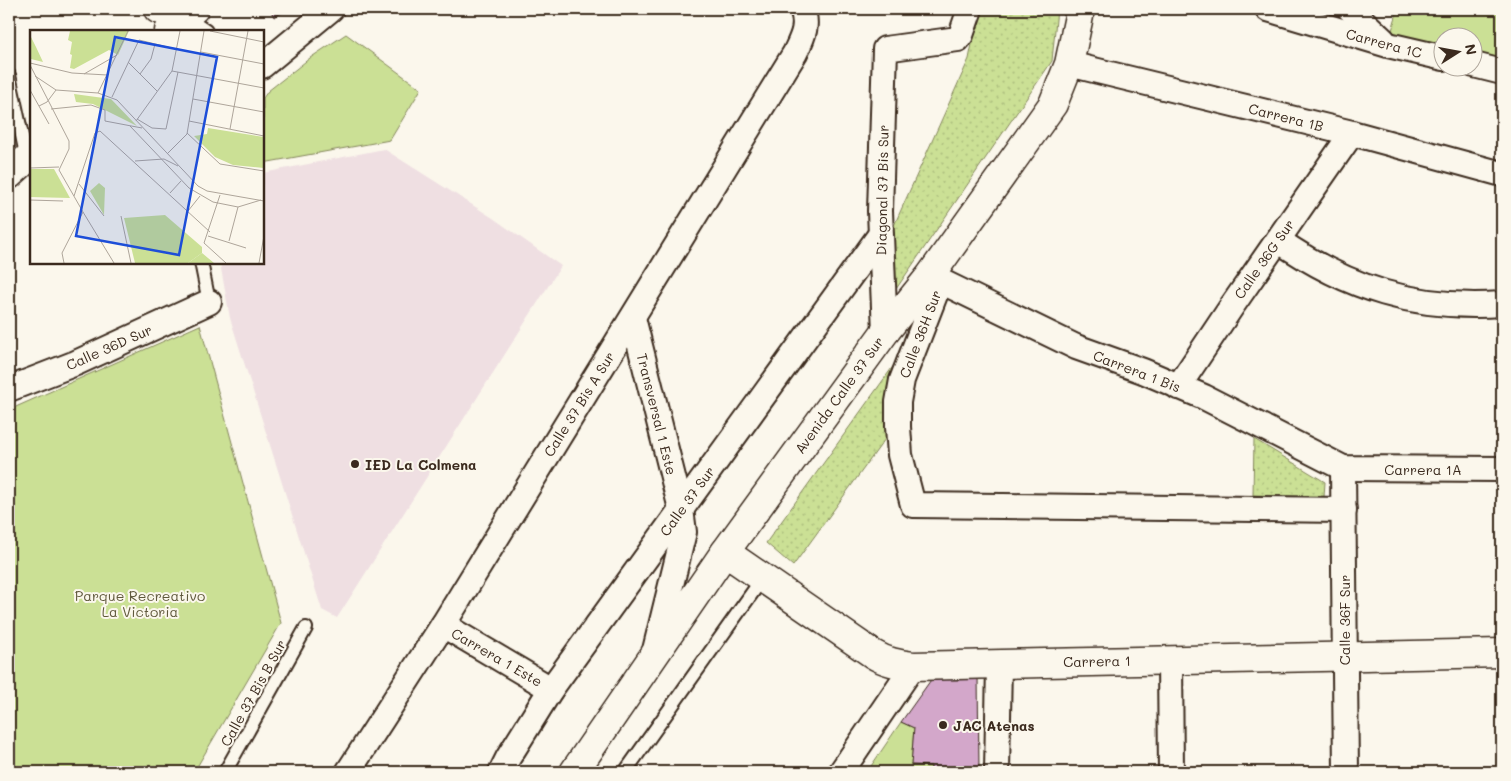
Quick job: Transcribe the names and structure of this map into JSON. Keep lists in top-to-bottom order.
{
  "streets": {
    "main road": ["Avenida Calle 37 Sur", "Carrera 1"],
    "street": [
      "Carrera 1C",
      "Carrera 1B",
      "Diagonal 37 Bis Sur",
      "Calle 36G Sur",
      "Calle 36H Sur",
      "Calle 36D Sur",
      "Carrera 1 Bis",
      "Calle 37 Bis A Sur",
      "Transversal 1 Este",
      "Carrera 1A",
      "Calle 37 Sur",
      "Calle 36F Sur",
      "Carrera 1 Este"
    ],
    "lane": ["Calle 37 Bis B Sur"]
  },
  "crossings": [
    ["Carrera 1B", "Calle 36G Sur"],
    ["Carrera 1B", "Avenida Calle 37 Sur"],
    ["Diagonal 37 Bis Sur", "Avenida Calle 37 Sur"],
    ["Diagonal 37 Bis Sur", "Calle 37 Sur"],
    ["Calle 36G Sur", "Carrera 1 Bis"],
    ["Calle 36H Sur", "Carrera 1 Bis"],
    ["Calle 36H Sur", "Avenida Calle 37 Sur"],
    ["Calle 36H Sur", "Calle 36F Sur"],
    ["Carrera 1 Bis", "Avenida Calle 37 Sur"],
    ["Carrera 1 Bis", "Carrera 1A"],
    ["Carrera 1 Bis", "Calle 36F Sur"],
    ["Avenida Calle 37 Sur", "Transversal 1 Este"],
    ["Avenida Calle 37 Sur", "Carrera 1"],
    ["Calle 37 Bis A Sur", "Transversal 1 Este"],
    ["Calle 37 Bis A Sur", "Carrera 1 Este"],
    ["Transversal 1 Este", "Calle 37 Sur"],
    ["Carrera 1A", "Calle 36F Sur"],
    ["Calle 37 Sur", "Carrera 1 Este"],
    ["Calle 36F Sur", "Carrera 1"]
  ],
  "parks": ["Parque Recreativo La Victoria"],
  "places": ["IED La Colmena", "JAC Atenas"],
  "north": "right"
}
